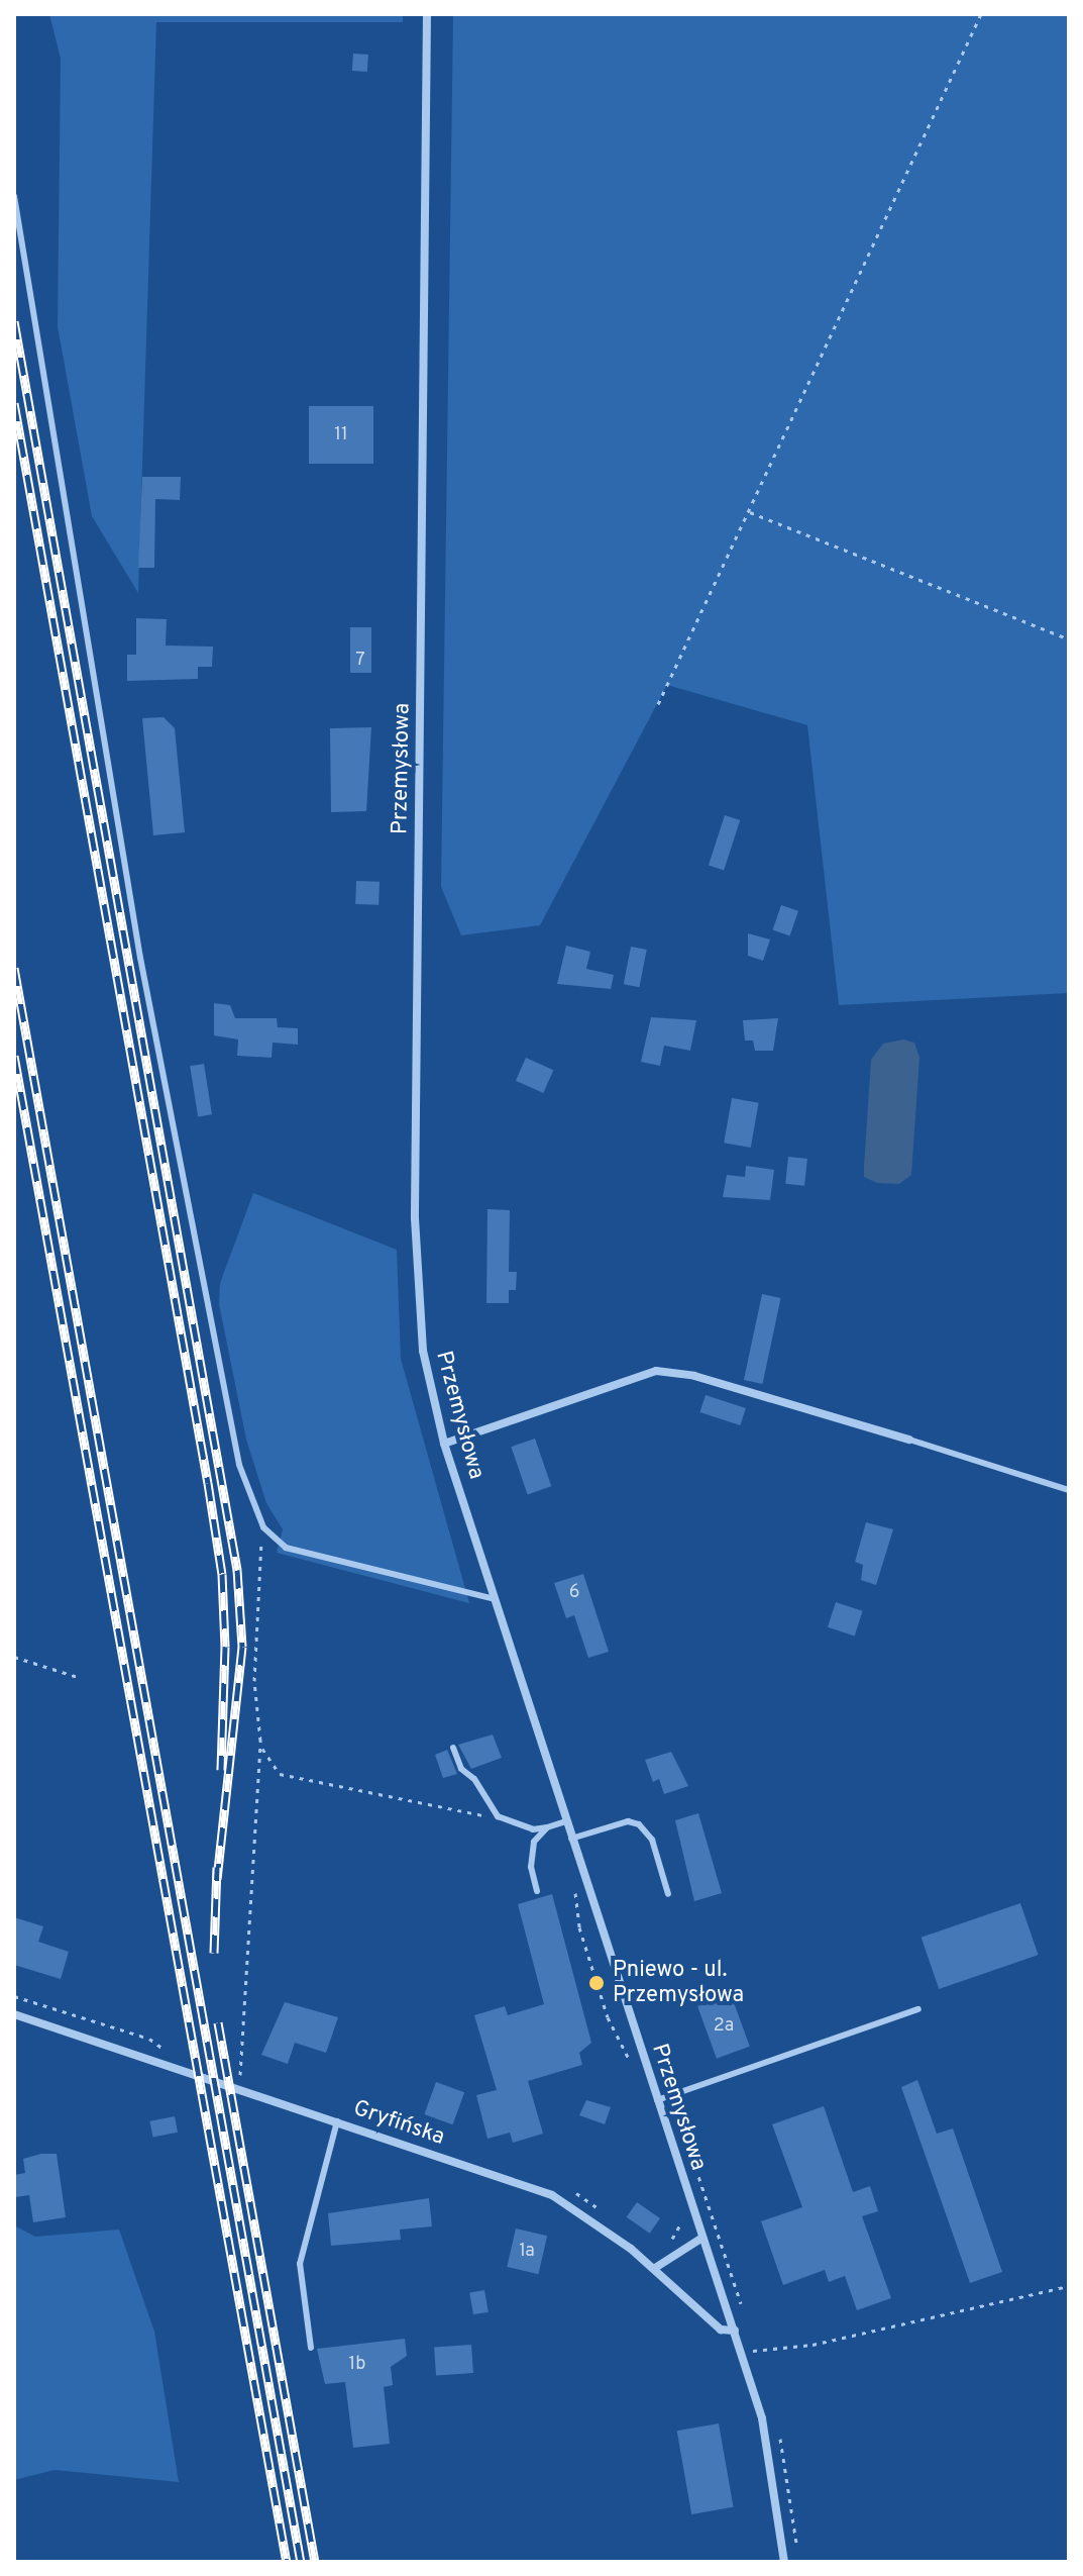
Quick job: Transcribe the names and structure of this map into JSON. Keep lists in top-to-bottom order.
{
  "streets": {
    "street": ["Przemysłowa", "Gryfińska"]
  },
  "crossings": [
    ["Przemysłowa", "Gryfińska"]
  ],
  "places": ["Pniewo - ul. Przemysłowa"],
  "house_numbers": [
    "11",
    "7",
    "6",
    "2a",
    "1a",
    "1b"
  ]
}
